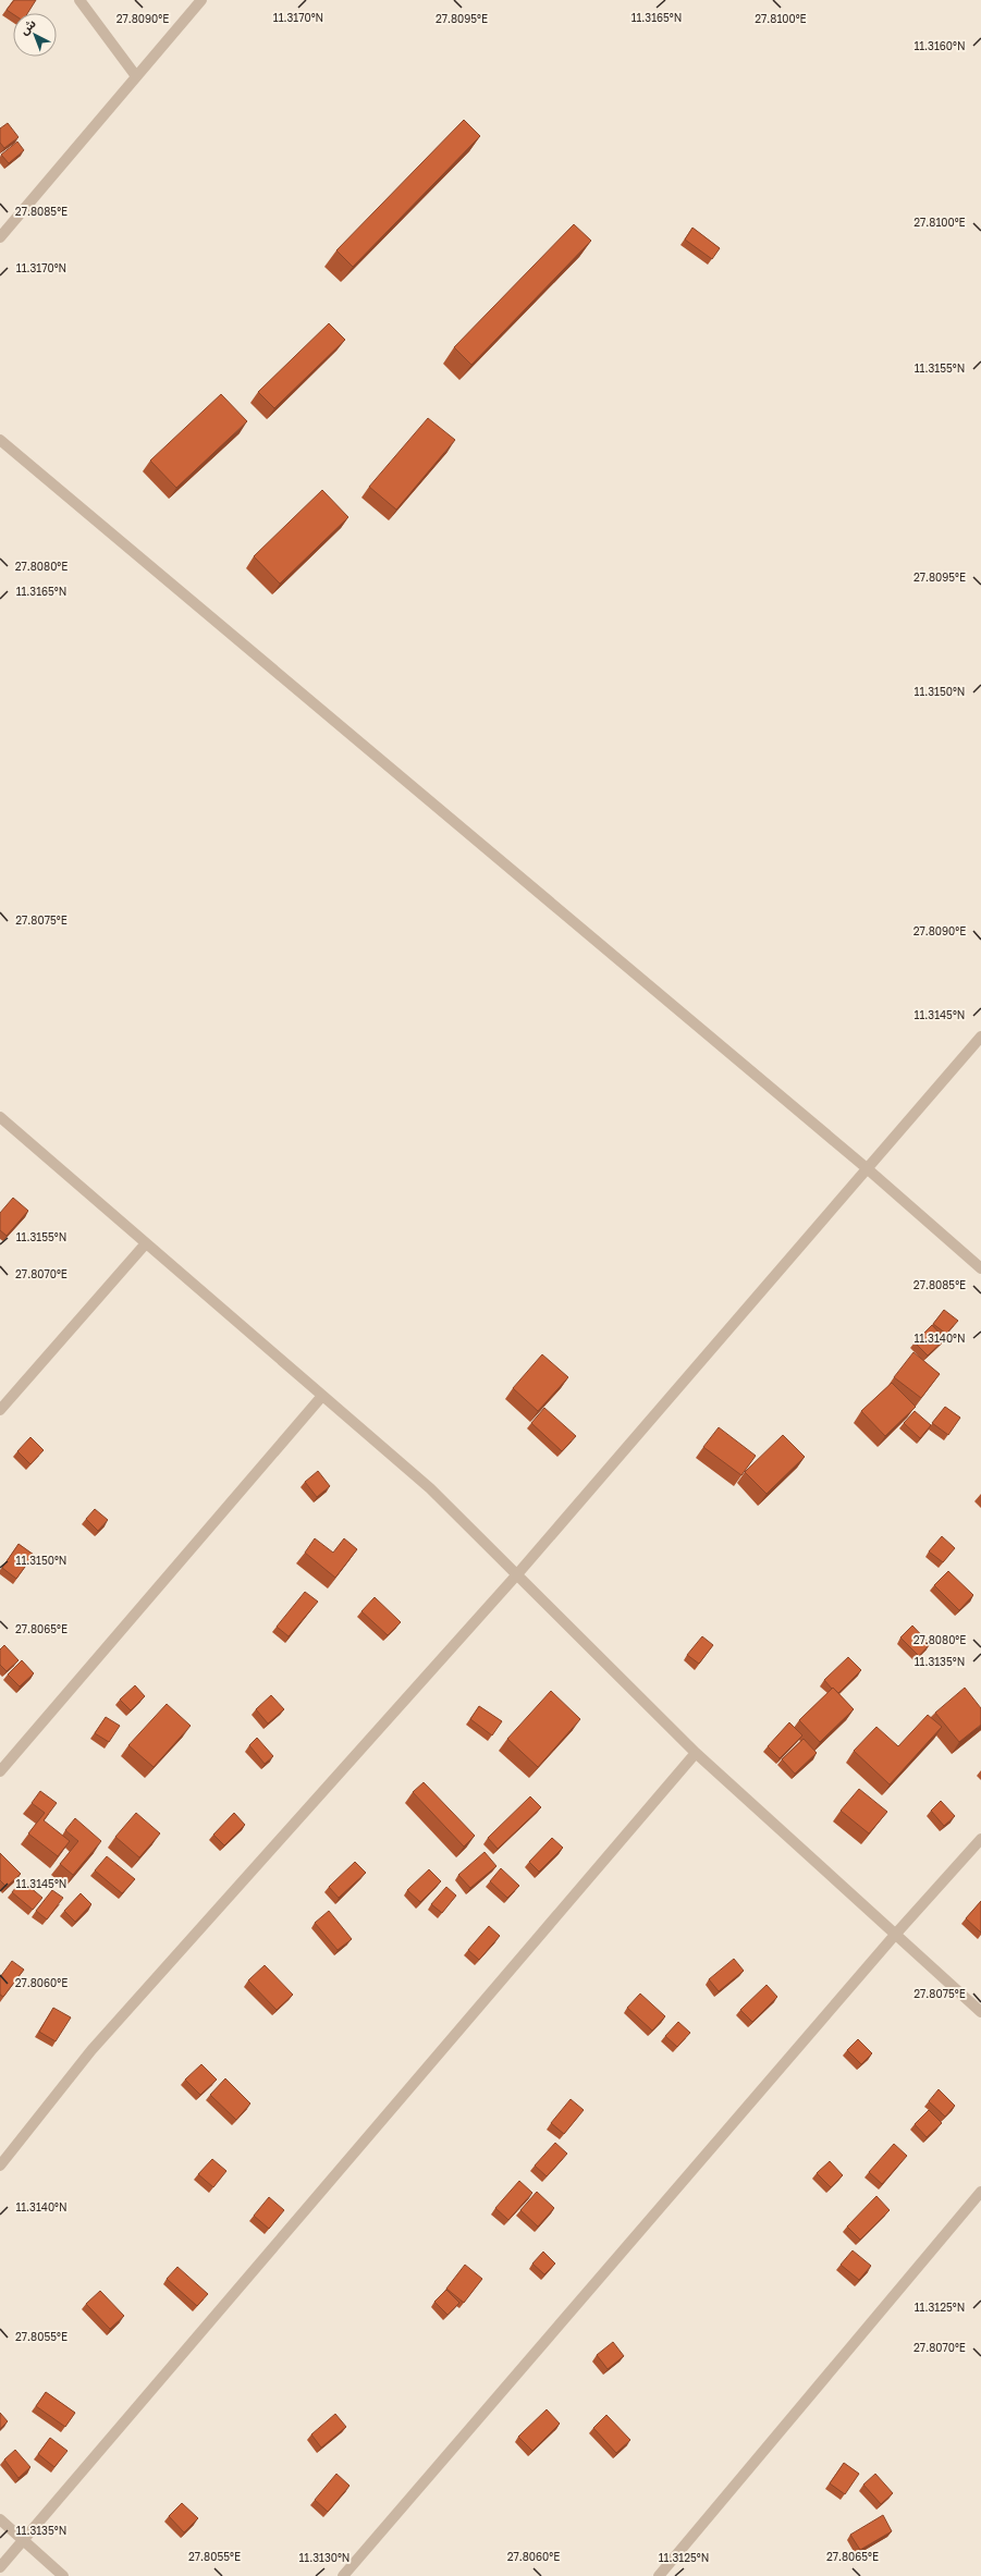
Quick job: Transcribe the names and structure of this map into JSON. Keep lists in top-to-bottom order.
{
  "north": "top left",
  "coordinates": [
    "11.3170°N",
    "11.3165°N",
    "27.8095°E",
    "27.8090°E",
    "27.8100°E",
    "11.3160°N",
    "27.8085°E",
    "11.3155°N",
    "27.8080°E",
    "11.3150°N",
    "27.8075°E",
    "11.3145°N",
    "27.8070°E",
    "11.3140°N",
    "27.8065°E",
    "11.3135°N",
    "27.8060°E",
    "11.3125°N",
    "27.8055°E",
    "11.3130°N"
  ]
}
